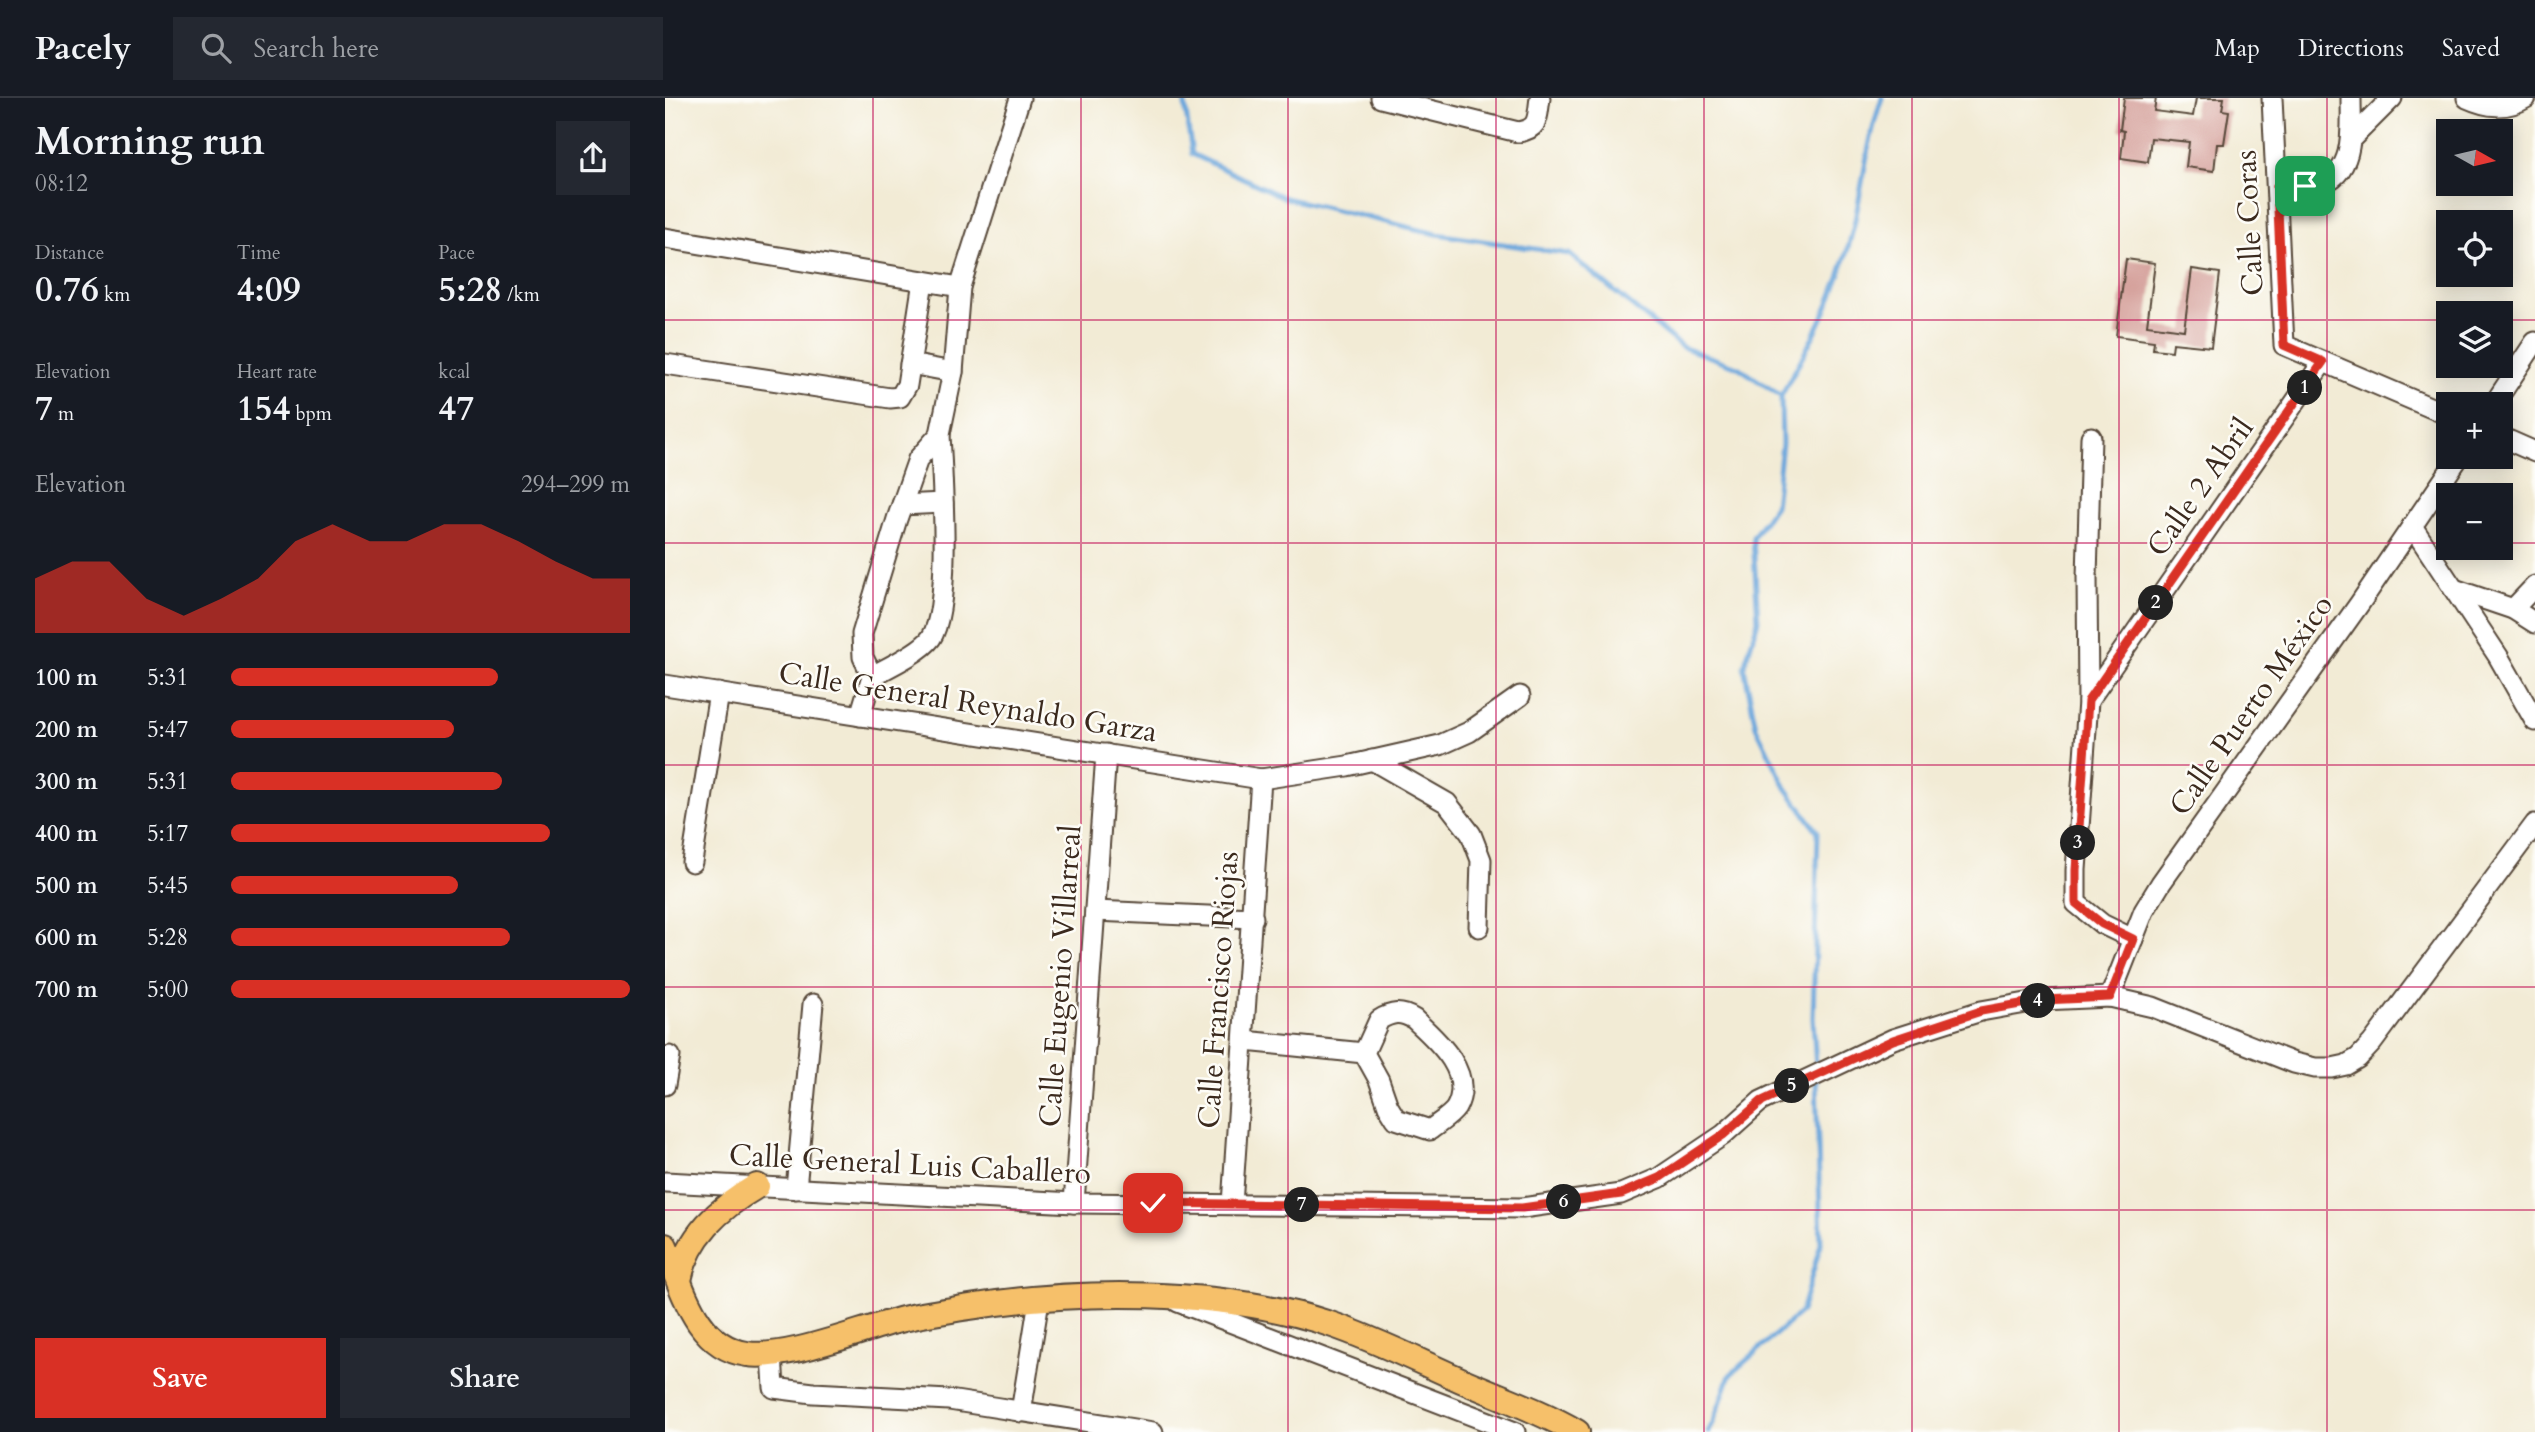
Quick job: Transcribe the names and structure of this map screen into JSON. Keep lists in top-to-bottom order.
{
  "streets": {
    "street": [
      "Calle Coras",
      "Calle 2 Abril",
      "Calle General Reynaldo Garza",
      "Calle Puerto México",
      "Calle Eugenio Villarreal",
      "Calle Francisco Riojas",
      "Calle General Luis Caballero"
    ]
  },
  "crossings": [
    ["Calle Coras", "Calle 2 Abril"],
    ["Calle General Reynaldo Garza", "Calle Eugenio Villarreal"],
    ["Calle General Reynaldo Garza", "Calle Francisco Riojas"],
    ["Calle Puerto México", "Calle General Luis Caballero"],
    ["Calle Eugenio Villarreal", "Calle General Luis Caballero"],
    ["Calle Francisco Riojas", "Calle General Luis Caballero"]
  ],
  "north": "right",
  "page": {
    "header": "Pacely",
    "search": "Search here",
    "nav": ["Map", "Directions", "Saved"],
    "heading": ["Morning run", "08:12"],
    "map_buttons": ["+", "−"],
    "stats": [
      ["Distance", "0.76 km"],
      ["Time", "4:09"],
      ["Pace", "5:28 /km"],
      ["Elevation", "7 m"],
      ["Heart rate", "154 bpm"],
      ["kcal", "47"]
    ],
    "pins": [
      "1",
      "2",
      "3",
      "4",
      "5",
      "6",
      "7"
    ],
    "chart": ["Elevation", "294–299 m"],
    "list": [
      {
        "name": "100 m",
        "note": "5:31"
      },
      {
        "name": "200 m",
        "note": "5:47"
      },
      {
        "name": "300 m",
        "note": "5:31"
      },
      {
        "name": "400 m",
        "note": "5:17"
      },
      {
        "name": "500 m",
        "note": "5:45"
      },
      {
        "name": "600 m",
        "note": "5:28"
      },
      {
        "name": "700 m",
        "note": "5:00"
      }
    ],
    "buttons": ["Save", "Share"]
  }
}
